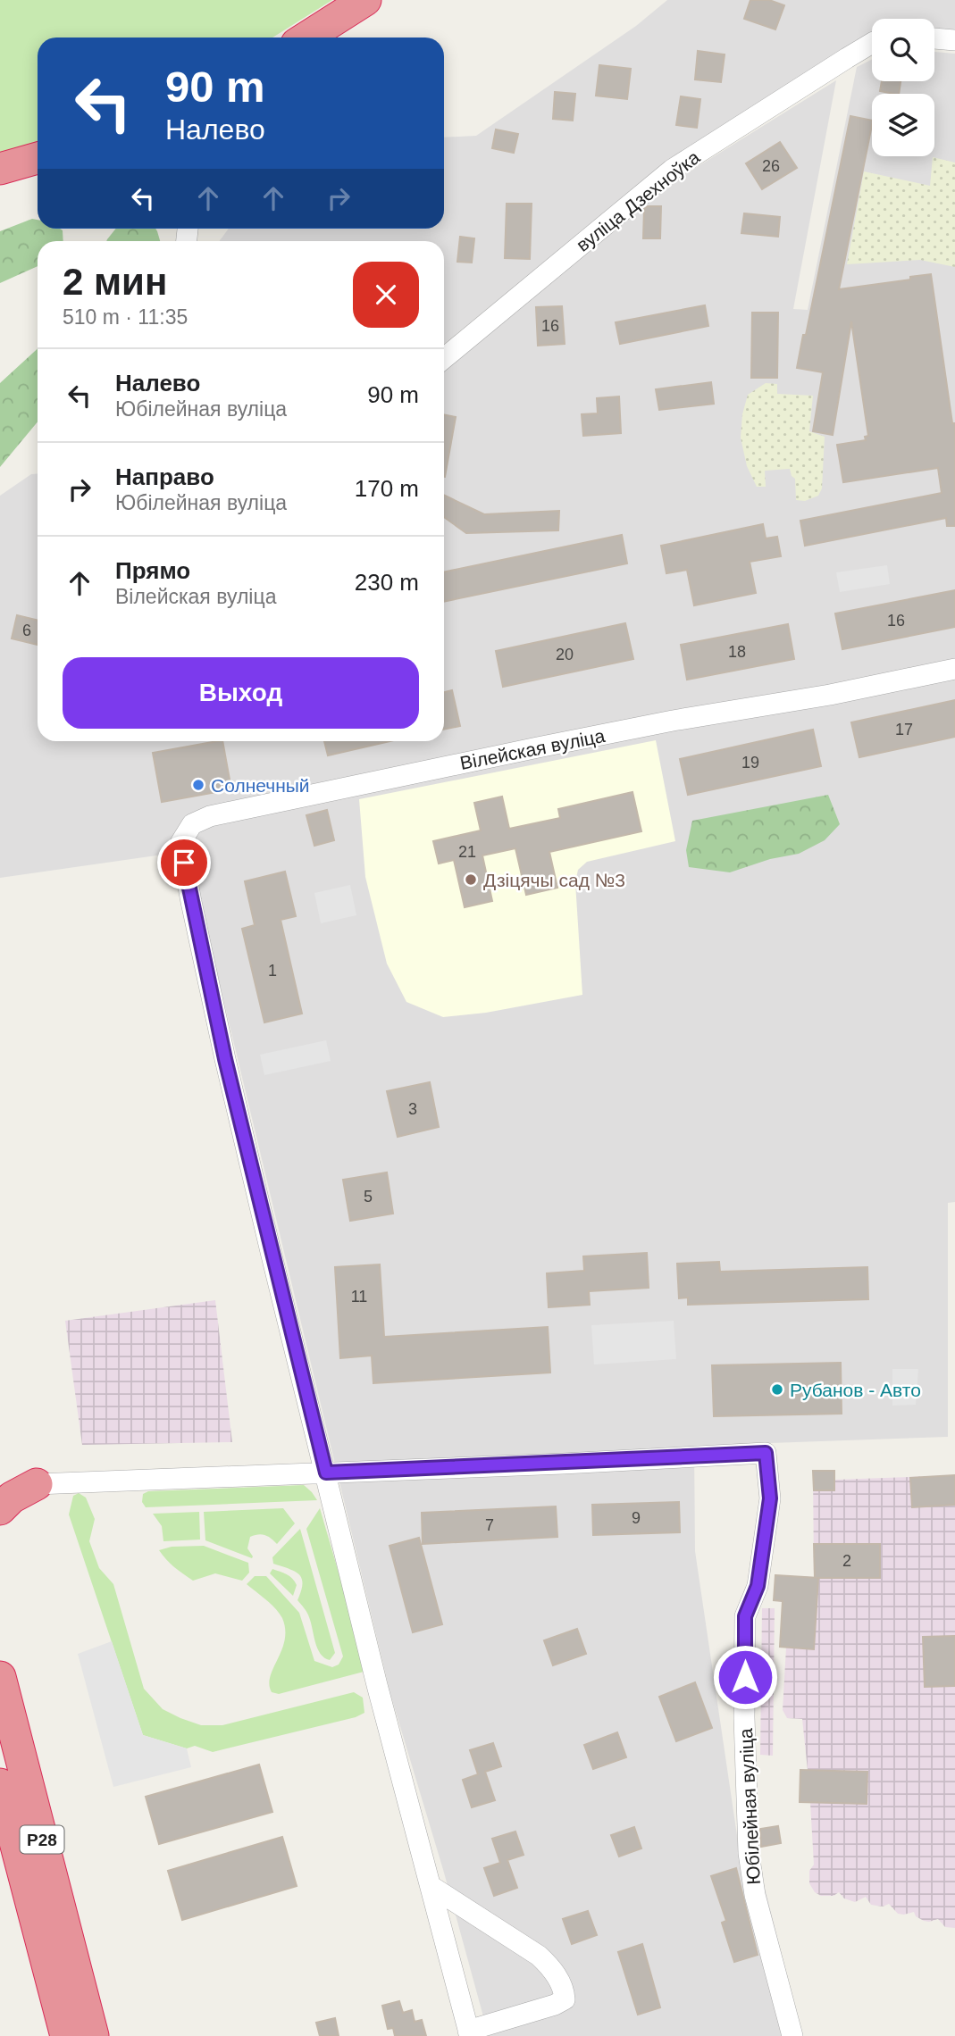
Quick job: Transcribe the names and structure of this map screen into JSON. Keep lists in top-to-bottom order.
{
  "streets": {
    "highway": ["Р28"],
    "street": ["вуліца Дзехноўка", "Вілейская вуліца", "Юбілейная вуліца"]
  },
  "crossings": [
    ["Вілейская вуліца", "Юбілейная вуліца"]
  ],
  "places": ["Солнечный", "Дзіцячы сад №3", "Рубанов - Авто"],
  "house_numbers": [
    "26",
    "16",
    "16",
    "6",
    "18",
    "20",
    "17",
    "19",
    "21",
    "1",
    "3",
    "5",
    "11",
    "9",
    "7",
    "2"
  ],
  "page": {
    "turn": ["90 m", "Налево"],
    "heading": ["2 мин", "510 m · 11:35"],
    "list": [
      {
        "name": "Налево",
        "note": "Юбілейная вуліца",
        "value": "90 m"
      },
      {
        "name": "Направо",
        "note": "Юбілейная вуліца",
        "value": "170 m"
      },
      {
        "name": "Прямо",
        "note": "Вілейская вуліца",
        "value": "230 m"
      }
    ],
    "buttons": "Выход"
  }
}
